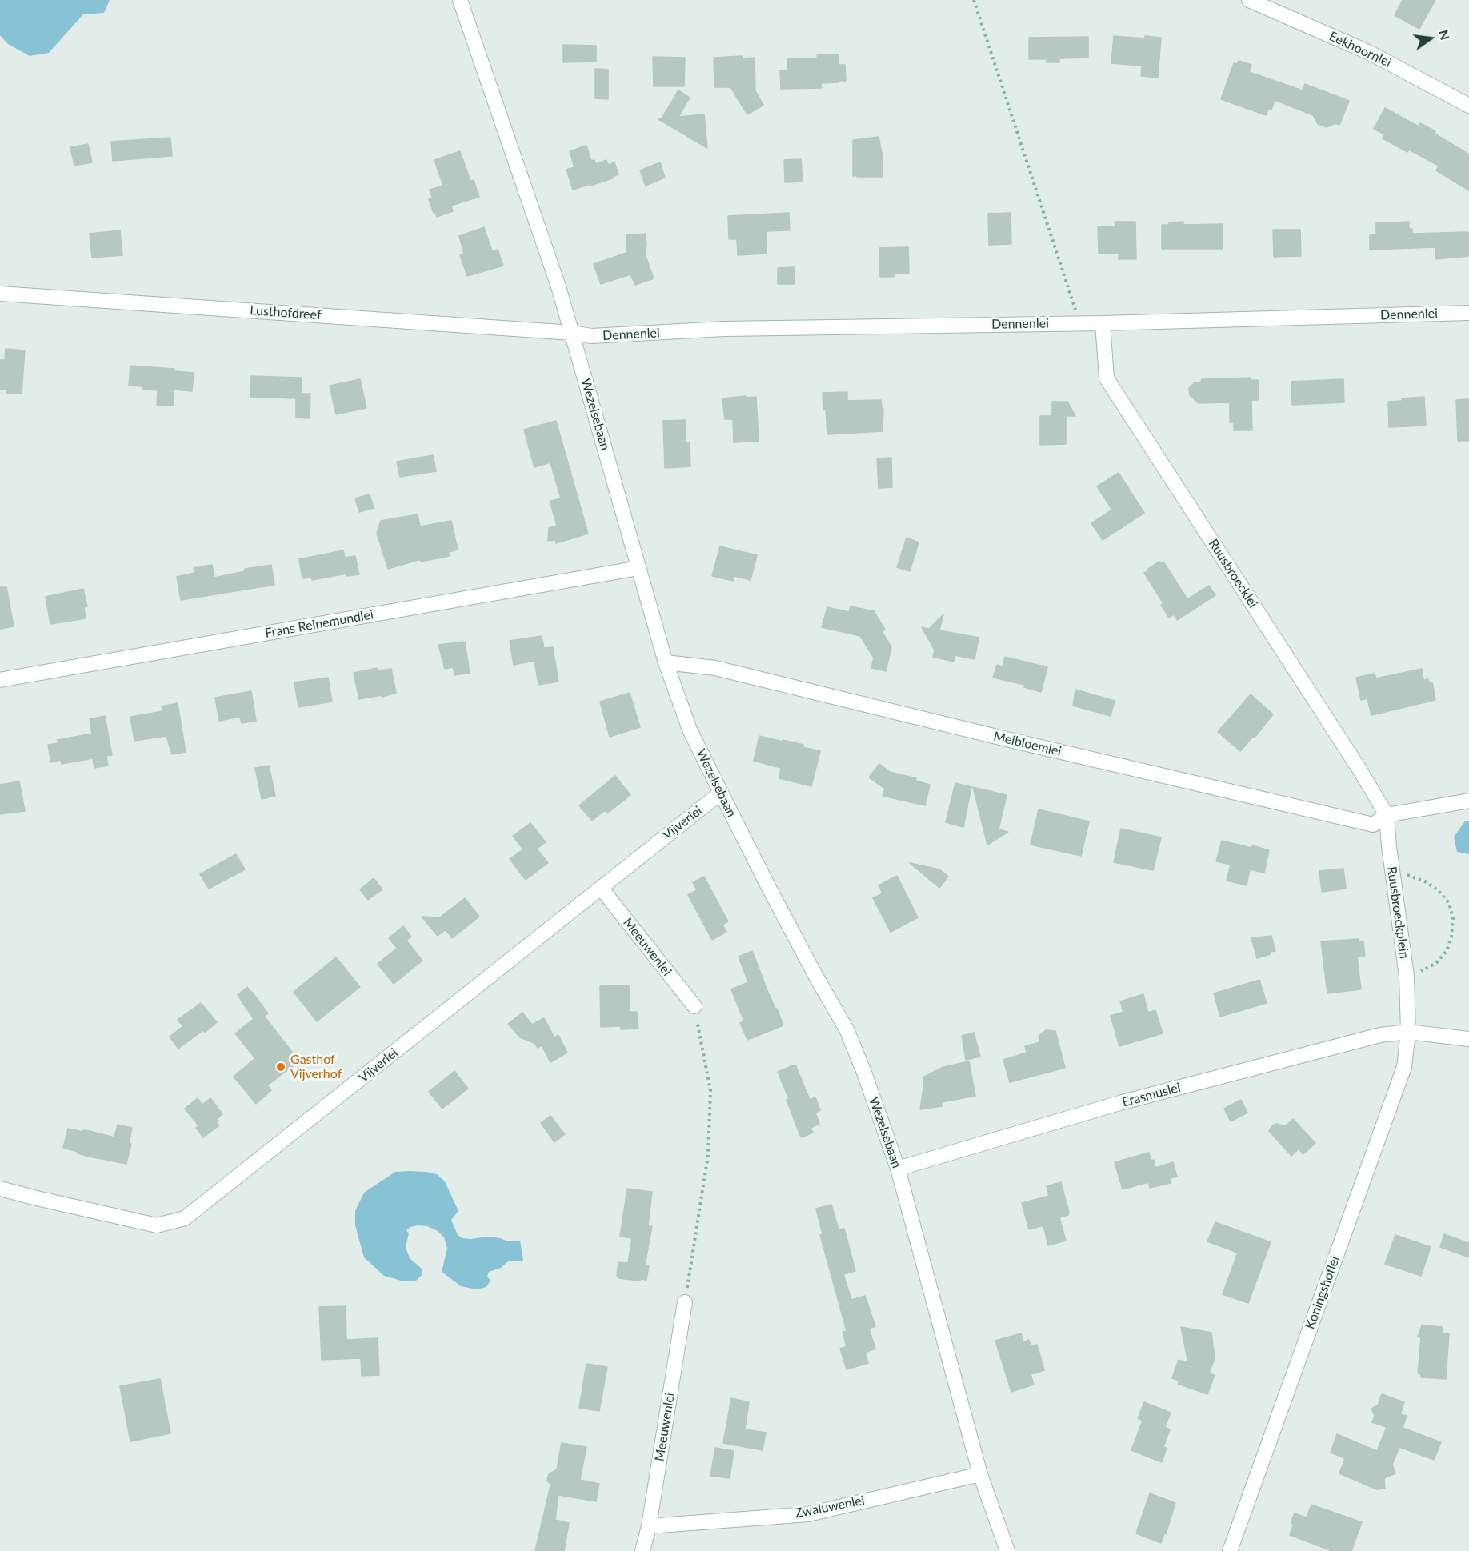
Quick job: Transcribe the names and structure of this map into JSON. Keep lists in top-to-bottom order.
{
  "streets": {
    "street": [
      "Eekhoornlei",
      "Lusthofdreef",
      "Dennenlei",
      "Wezelsebaan",
      "Ruusbroecklei",
      "Frans Reinemundlei",
      "Meibloemlei",
      "Vijverlei",
      "Ruusbroeckplein",
      "Meeuwenlei",
      "Erasmuslei",
      "Koningshoflei",
      "Zwaluwenlei"
    ]
  },
  "crossings": [
    ["Lusthofdreef", "Dennenlei"],
    ["Lusthofdreef", "Wezelsebaan"],
    ["Dennenlei", "Wezelsebaan"],
    ["Dennenlei", "Ruusbroecklei"],
    ["Wezelsebaan", "Frans Reinemundlei"],
    ["Wezelsebaan", "Meibloemlei"],
    ["Wezelsebaan", "Vijverlei"],
    ["Wezelsebaan", "Erasmuslei"],
    ["Wezelsebaan", "Zwaluwenlei"],
    ["Ruusbroecklei", "Meibloemlei"],
    ["Ruusbroecklei", "Ruusbroeckplein"],
    ["Meibloemlei", "Ruusbroeckplein"],
    ["Vijverlei", "Meeuwenlei"],
    ["Ruusbroeckplein", "Erasmuslei"],
    ["Ruusbroeckplein", "Koningshoflei"],
    ["Meeuwenlei", "Zwaluwenlei"],
    ["Erasmuslei", "Koningshoflei"]
  ],
  "places": ["Gasthof Vijverhof"],
  "north": "right"
}
